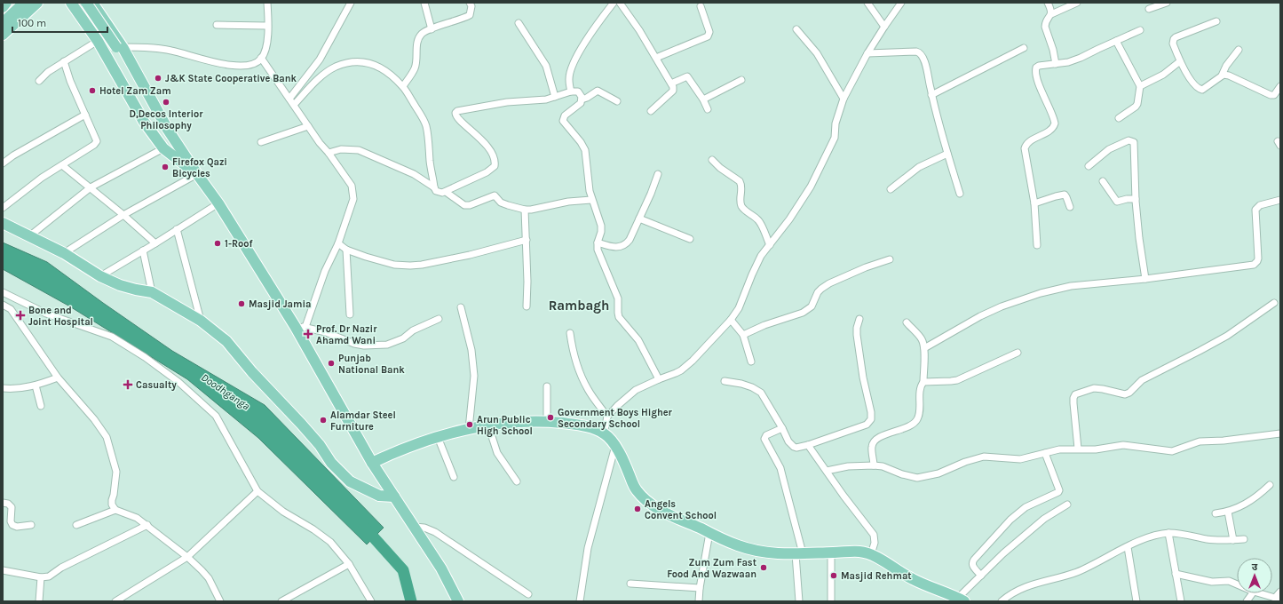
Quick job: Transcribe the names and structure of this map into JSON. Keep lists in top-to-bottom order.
{
  "districts": ["Rambagh"],
  "water": ["Doodhganga"],
  "places": {
    "other": [
      "J&K State Cooperative Bank",
      "Hotel Zam Zam",
      "D,Decos Interior Philosophy",
      "Firefox Qazi Bicycles",
      "1-Roof",
      "Masjid Jamia",
      "Punjab National Bank",
      "Government Boys Higher Secondary School",
      "Alamdar Steel Furniture",
      "Arun Public High School",
      "Angels Convent School",
      "Zum Zum Fast Food And Wazwaan",
      "Masjid Rehmat"
    ],
    "health": ["Bone and Joint Hospital", "Prof. Dr Nazir Ahamd Wani", "Casualty"]
  },
  "scale_bar": "100 m",
  "north": "top"
}
